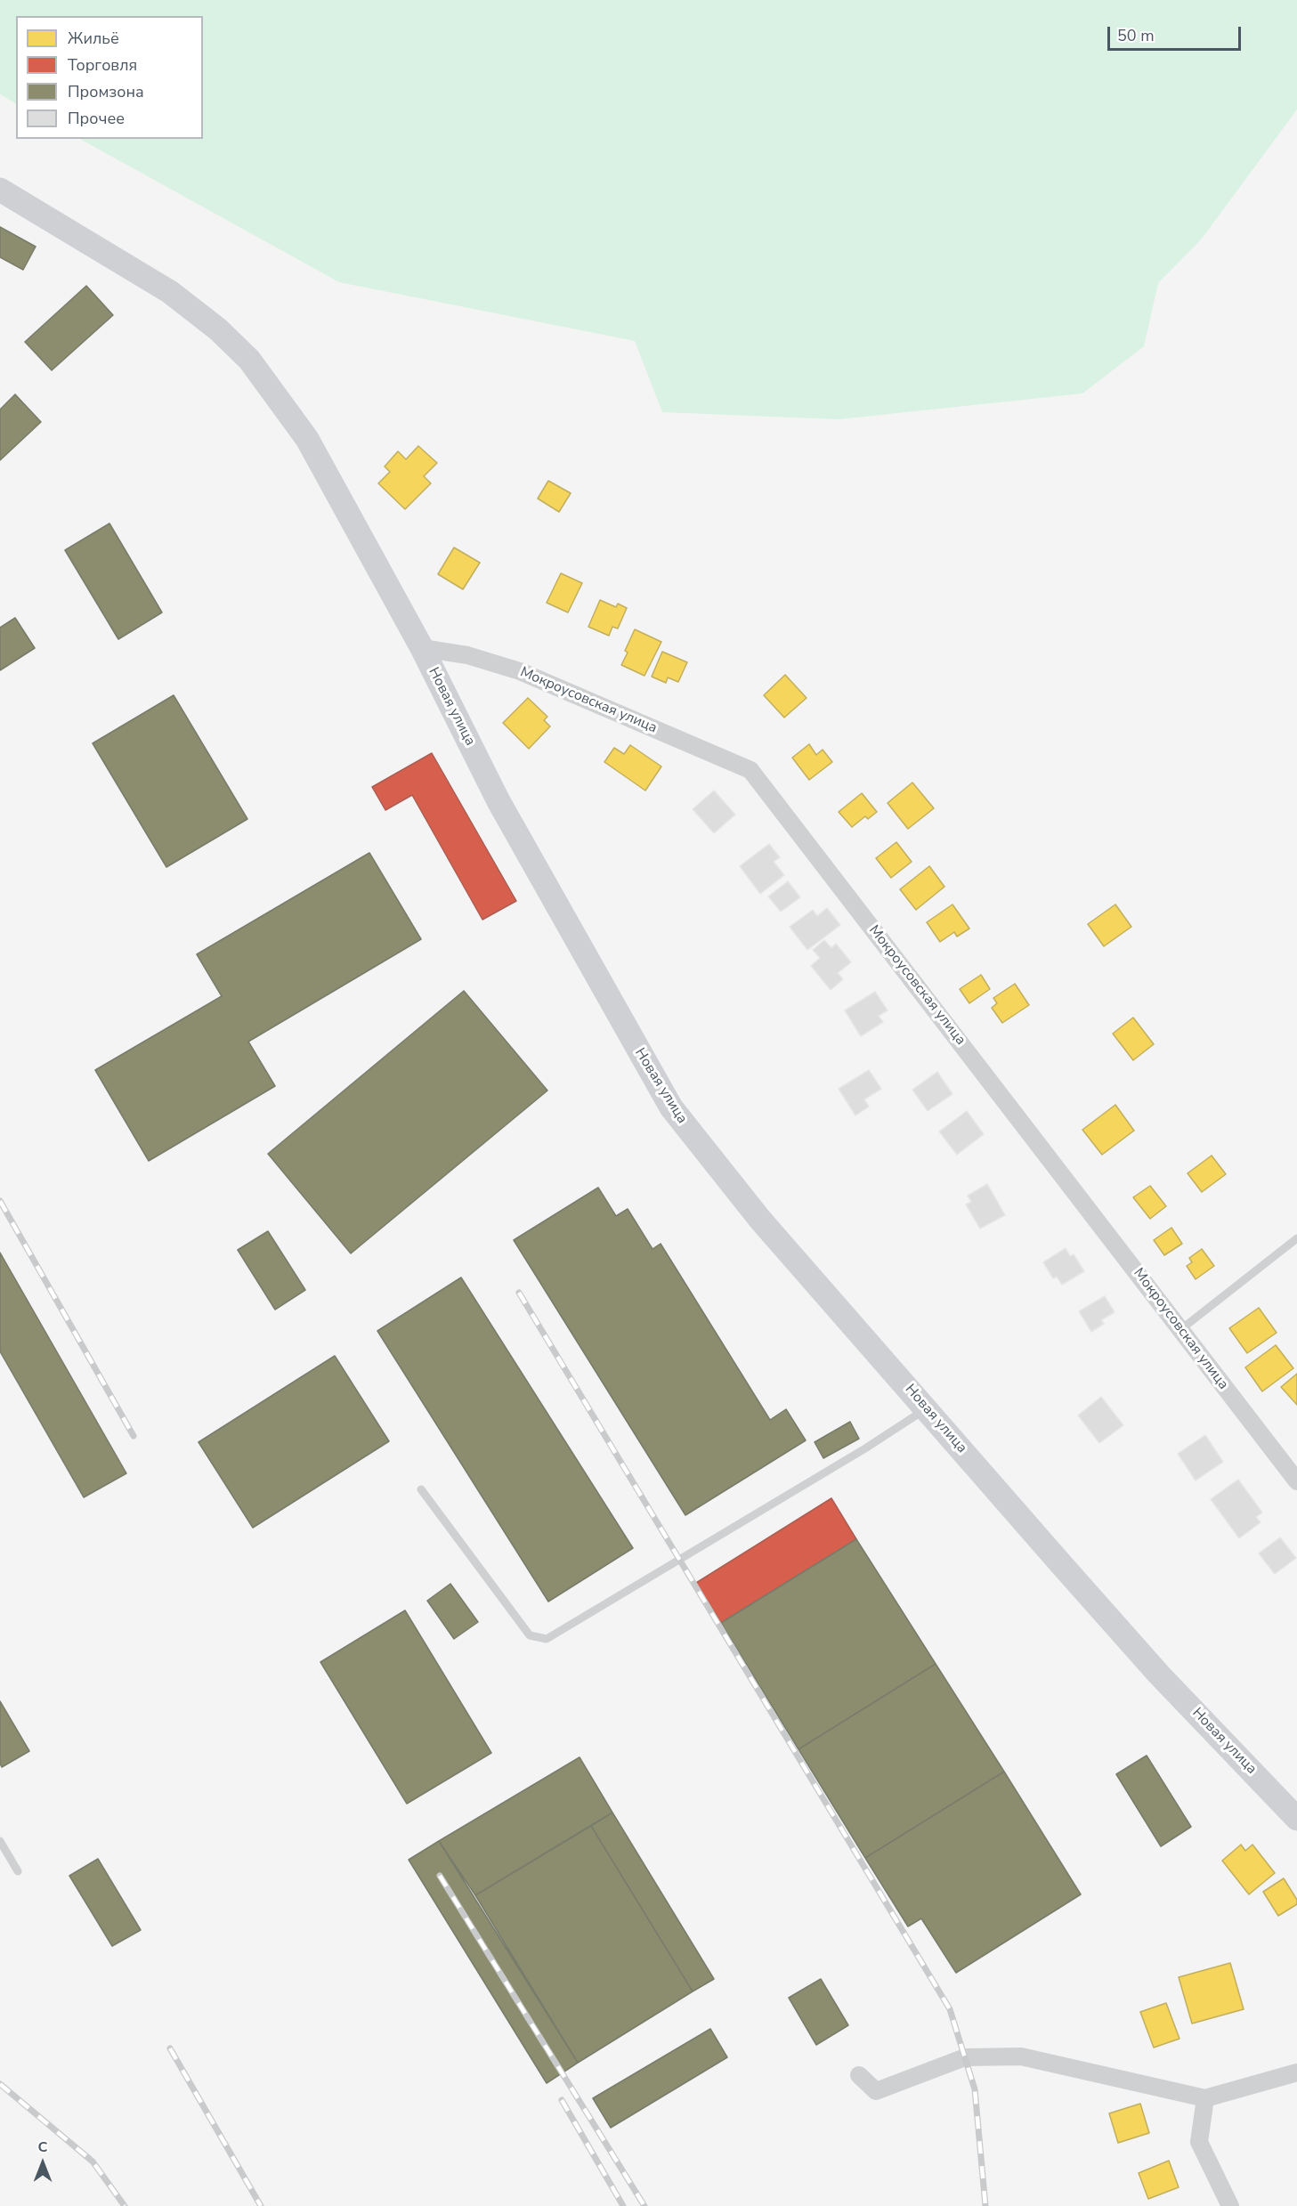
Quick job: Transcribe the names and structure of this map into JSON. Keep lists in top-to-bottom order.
{
  "streets": {
    "main road": ["Новая улица"],
    "street": ["Мокроусовская улица"]
  },
  "crossings": [
    ["Мокроусовская улица", "Новая улица"]
  ],
  "legend": [
    "Жильё",
    "Торговля",
    "Промзона",
    "Прочее"
  ],
  "scale_bar": "50 m",
  "north": "top"
}
